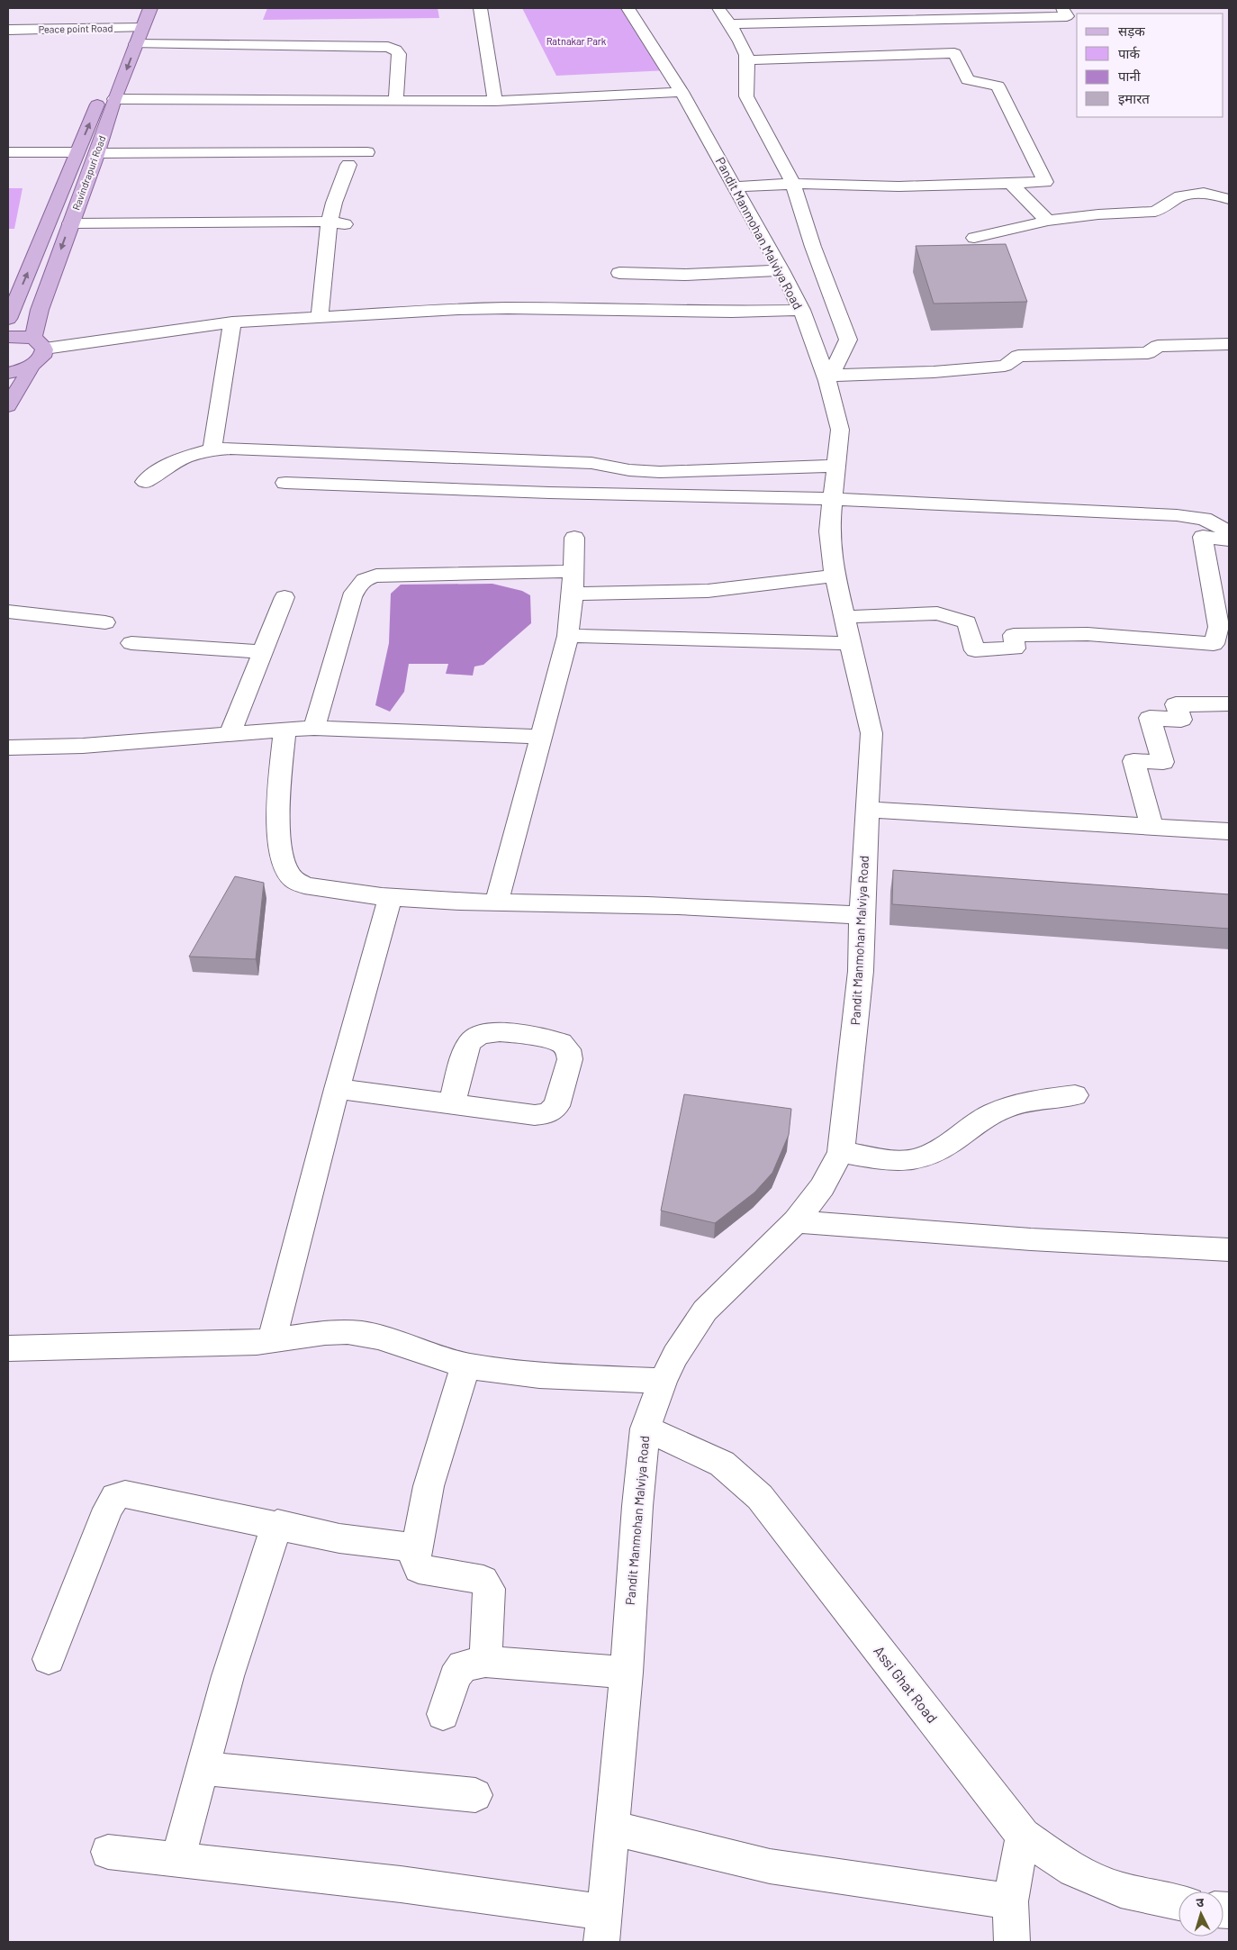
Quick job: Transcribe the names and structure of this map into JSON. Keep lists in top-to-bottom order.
{
  "streets": {
    "main road": ["Ravindrapuri Road"],
    "street": ["Peace point Road", "Pandit Manmohan Malviya Road", "Assi Ghat Road"]
  },
  "crossings": [
    ["Peace point Road", "Ravindrapuri Road"],
    ["Pandit Manmohan Malviya Road", "Assi Ghat Road"]
  ],
  "parks": ["Ratnakar Park"],
  "legend": [
    "सड़क",
    "पार्क",
    "पानी",
    "इमारत"
  ],
  "north": "top"
}
